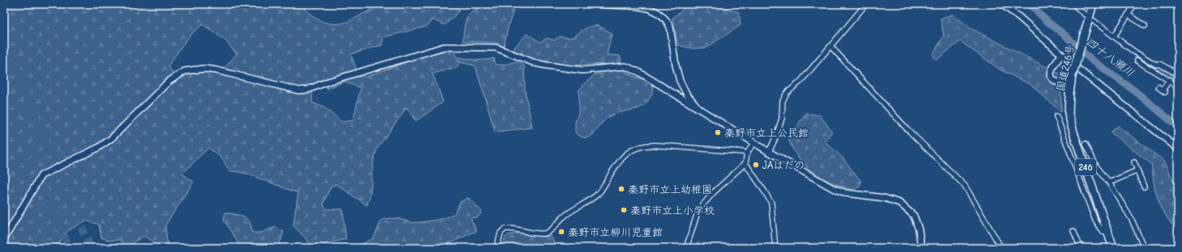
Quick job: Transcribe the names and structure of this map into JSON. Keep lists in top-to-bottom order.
{
  "streets": {
    "highway": ["国道246号", "246"]
  },
  "water": ["四十八瀬川"],
  "places": [
    "秦野市立上公民館",
    "JAはだの",
    "秦野市立上幼稚園",
    "秦野市立上小学校",
    "秦野市立柳川児童館"
  ]
}
